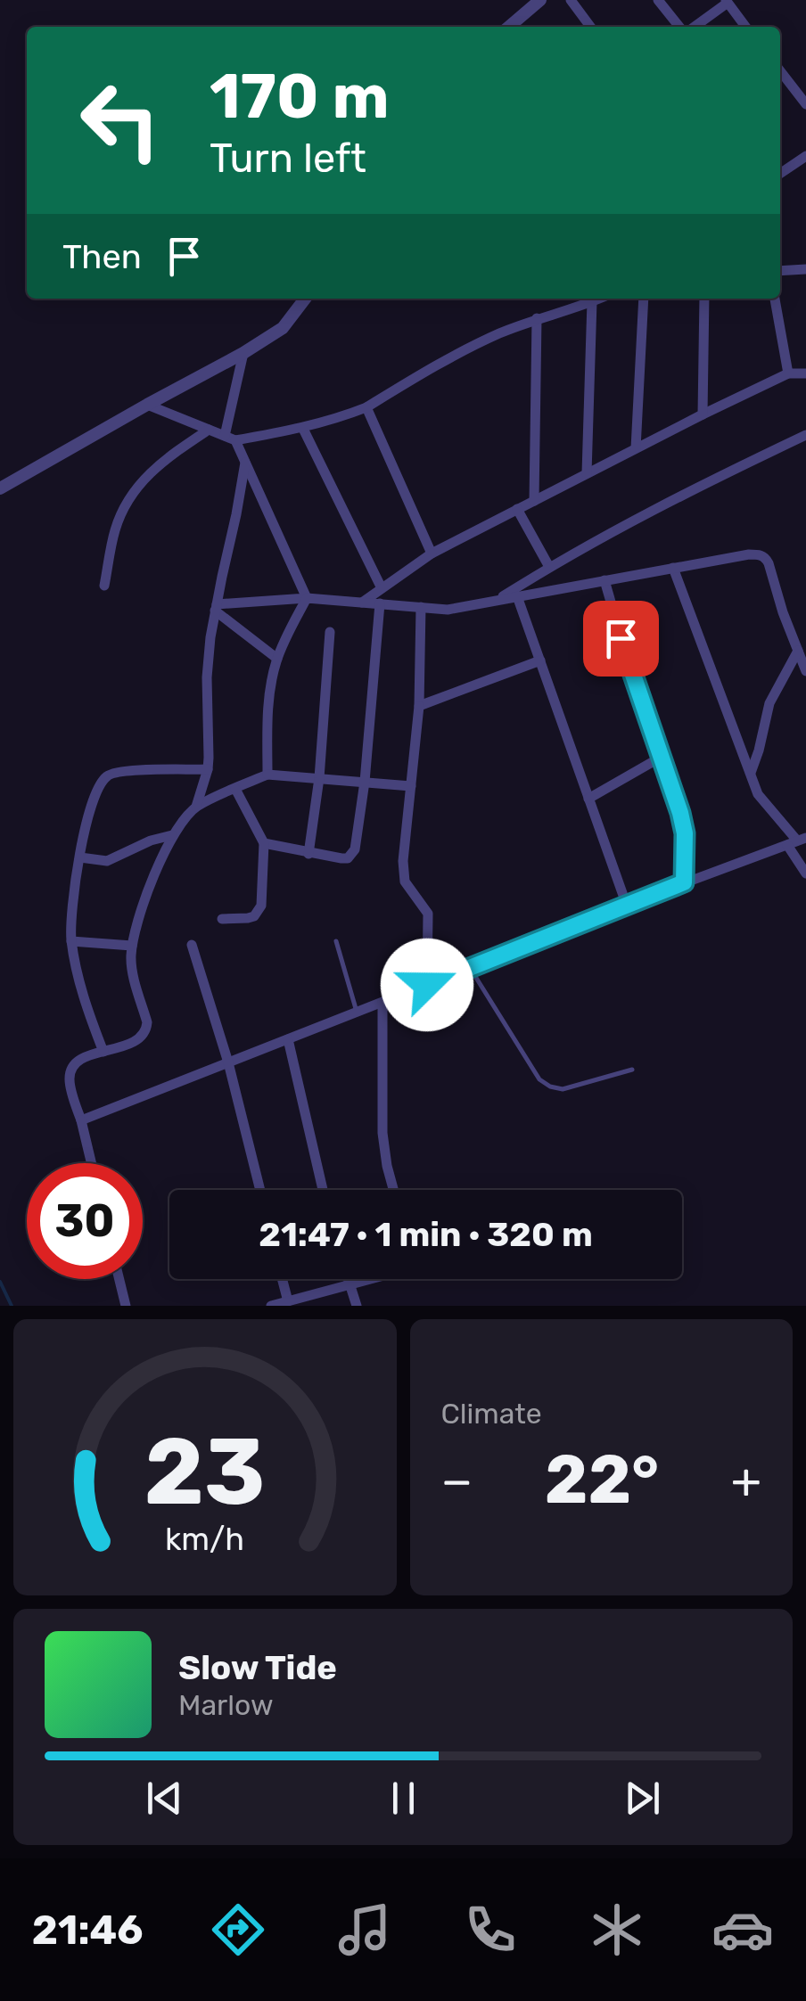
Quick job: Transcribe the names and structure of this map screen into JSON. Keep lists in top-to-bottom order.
{
  "page": {
    "turn": ["170 m", "Turn left"],
    "then": "Then",
    "limit": "30",
    "trip": "21:47 · 1 min · 320 m",
    "tile": "Climate",
    "heat": ["−", "22°", "+"],
    "song": ["Slow Tide", "Marlow"],
    "tabs": "21:46",
    "gauge": ["23", "km/h"]
  }
}
